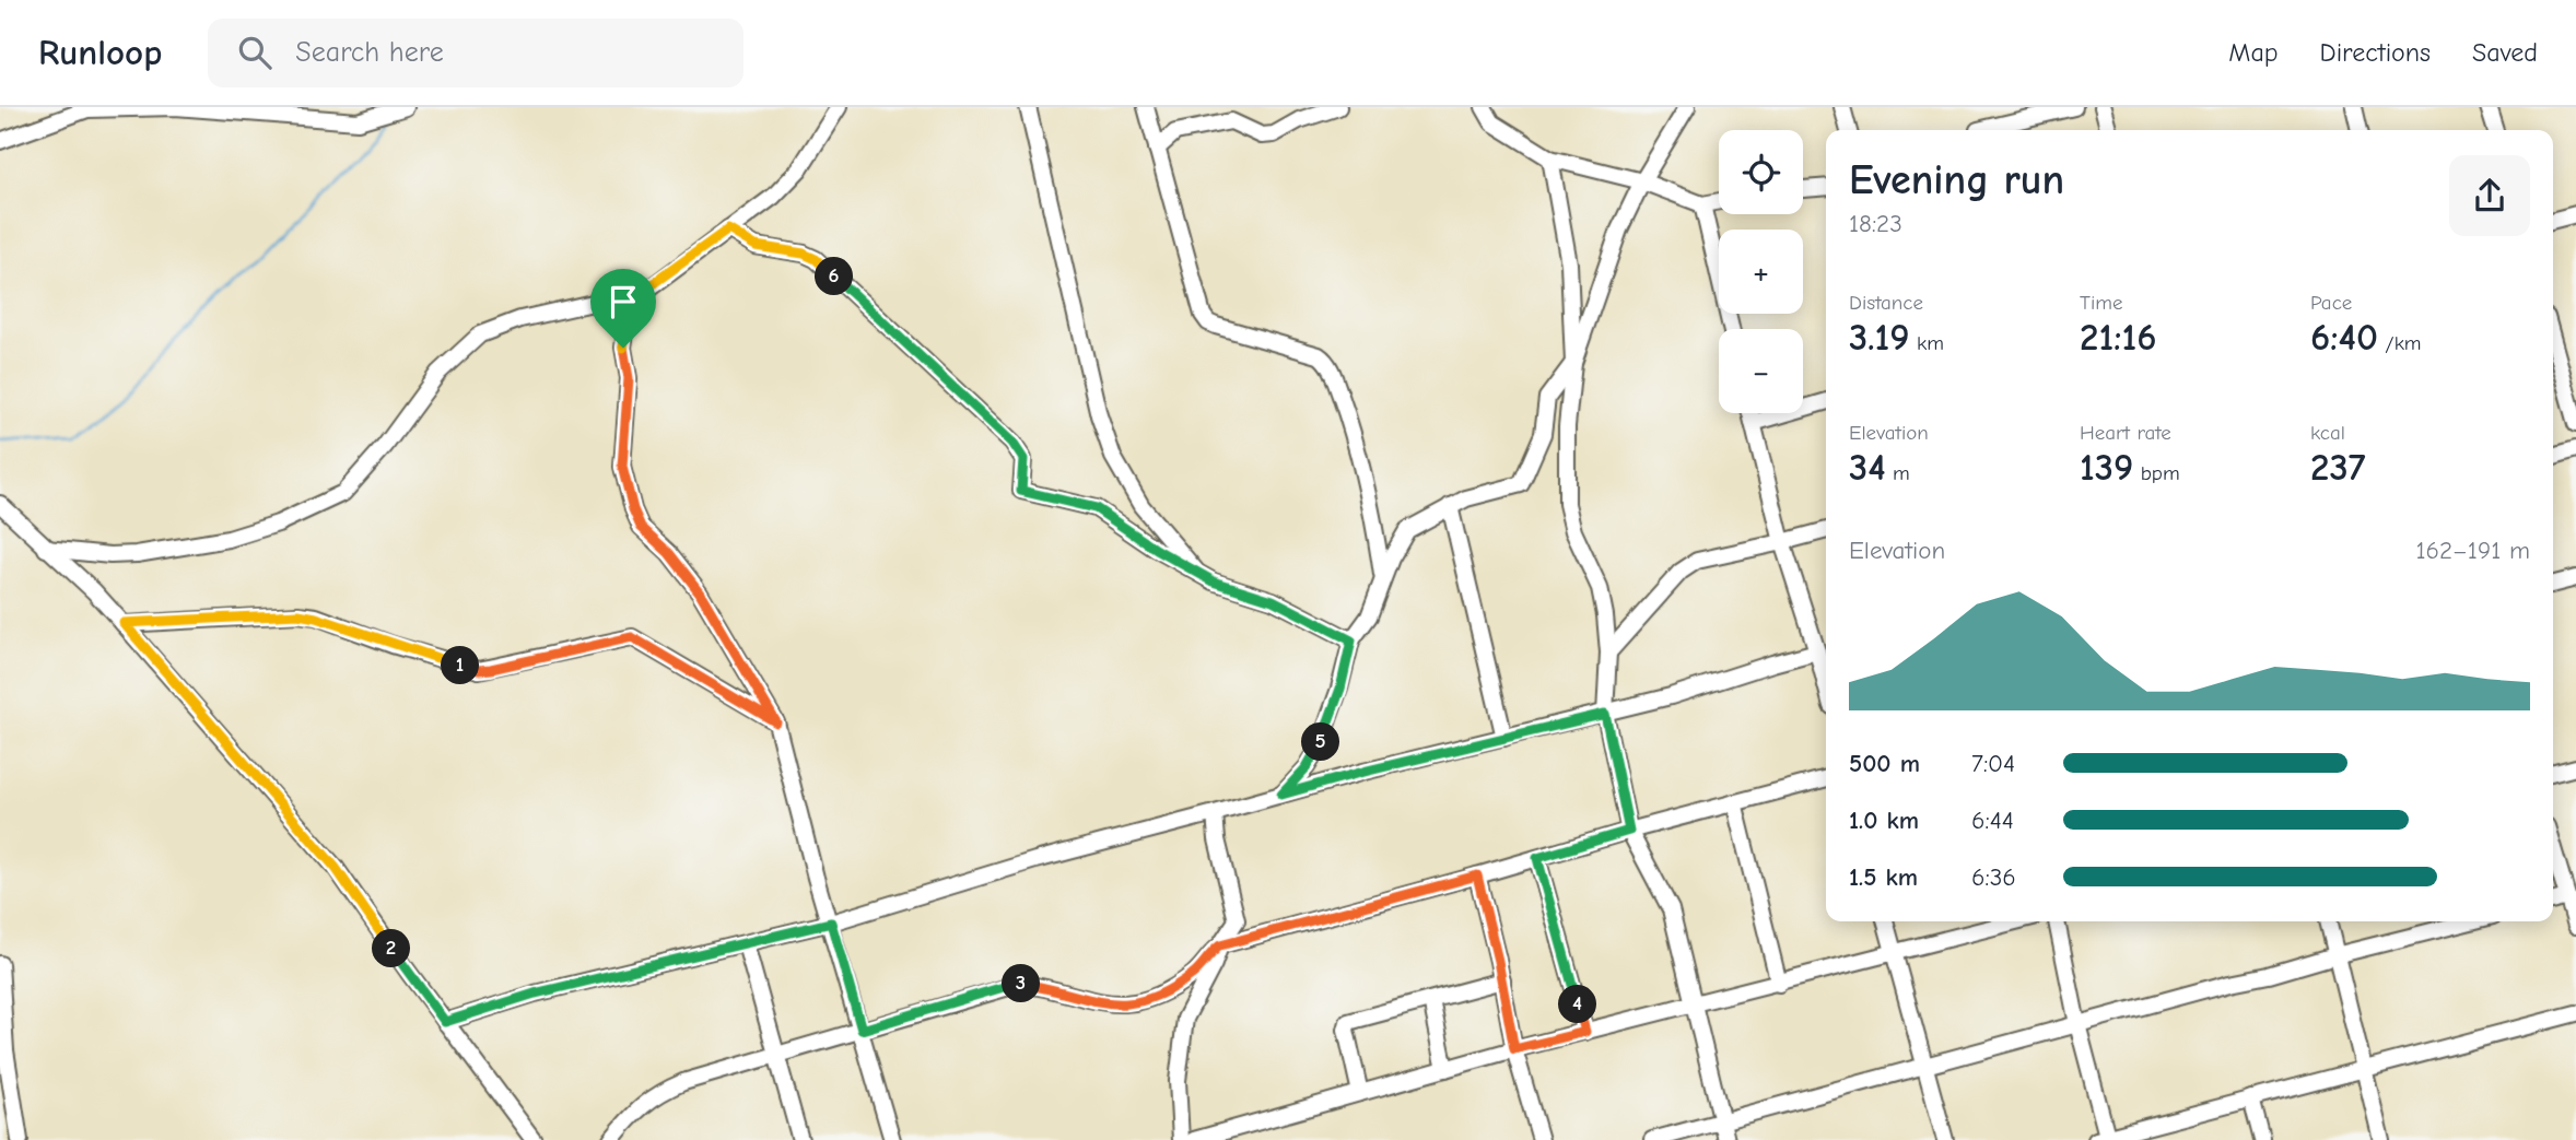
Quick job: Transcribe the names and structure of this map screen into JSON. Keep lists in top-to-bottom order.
{
  "page": {
    "header": "Runloop",
    "search": "Search here",
    "nav": ["Map", "Directions", "Saved"],
    "map_buttons": ["+", "−"],
    "heading": ["Evening run", "18:23"],
    "pins": [
      "6",
      "1",
      "5",
      "2",
      "3",
      "4"
    ],
    "stats": [
      ["Distance", "3.19 km"],
      ["Time", "21:16"],
      ["Pace", "6:40 /km"],
      ["Elevation", "34 m"],
      ["Heart rate", "139 bpm"],
      ["kcal", "237"]
    ],
    "chart": ["Elevation", "162–191 m"],
    "list": [
      {
        "name": "500 m",
        "note": "7:04"
      },
      {
        "name": "1.0 km",
        "note": "6:44"
      },
      {
        "name": "1.5 km",
        "note": "6:36"
      }
    ]
  }
}
